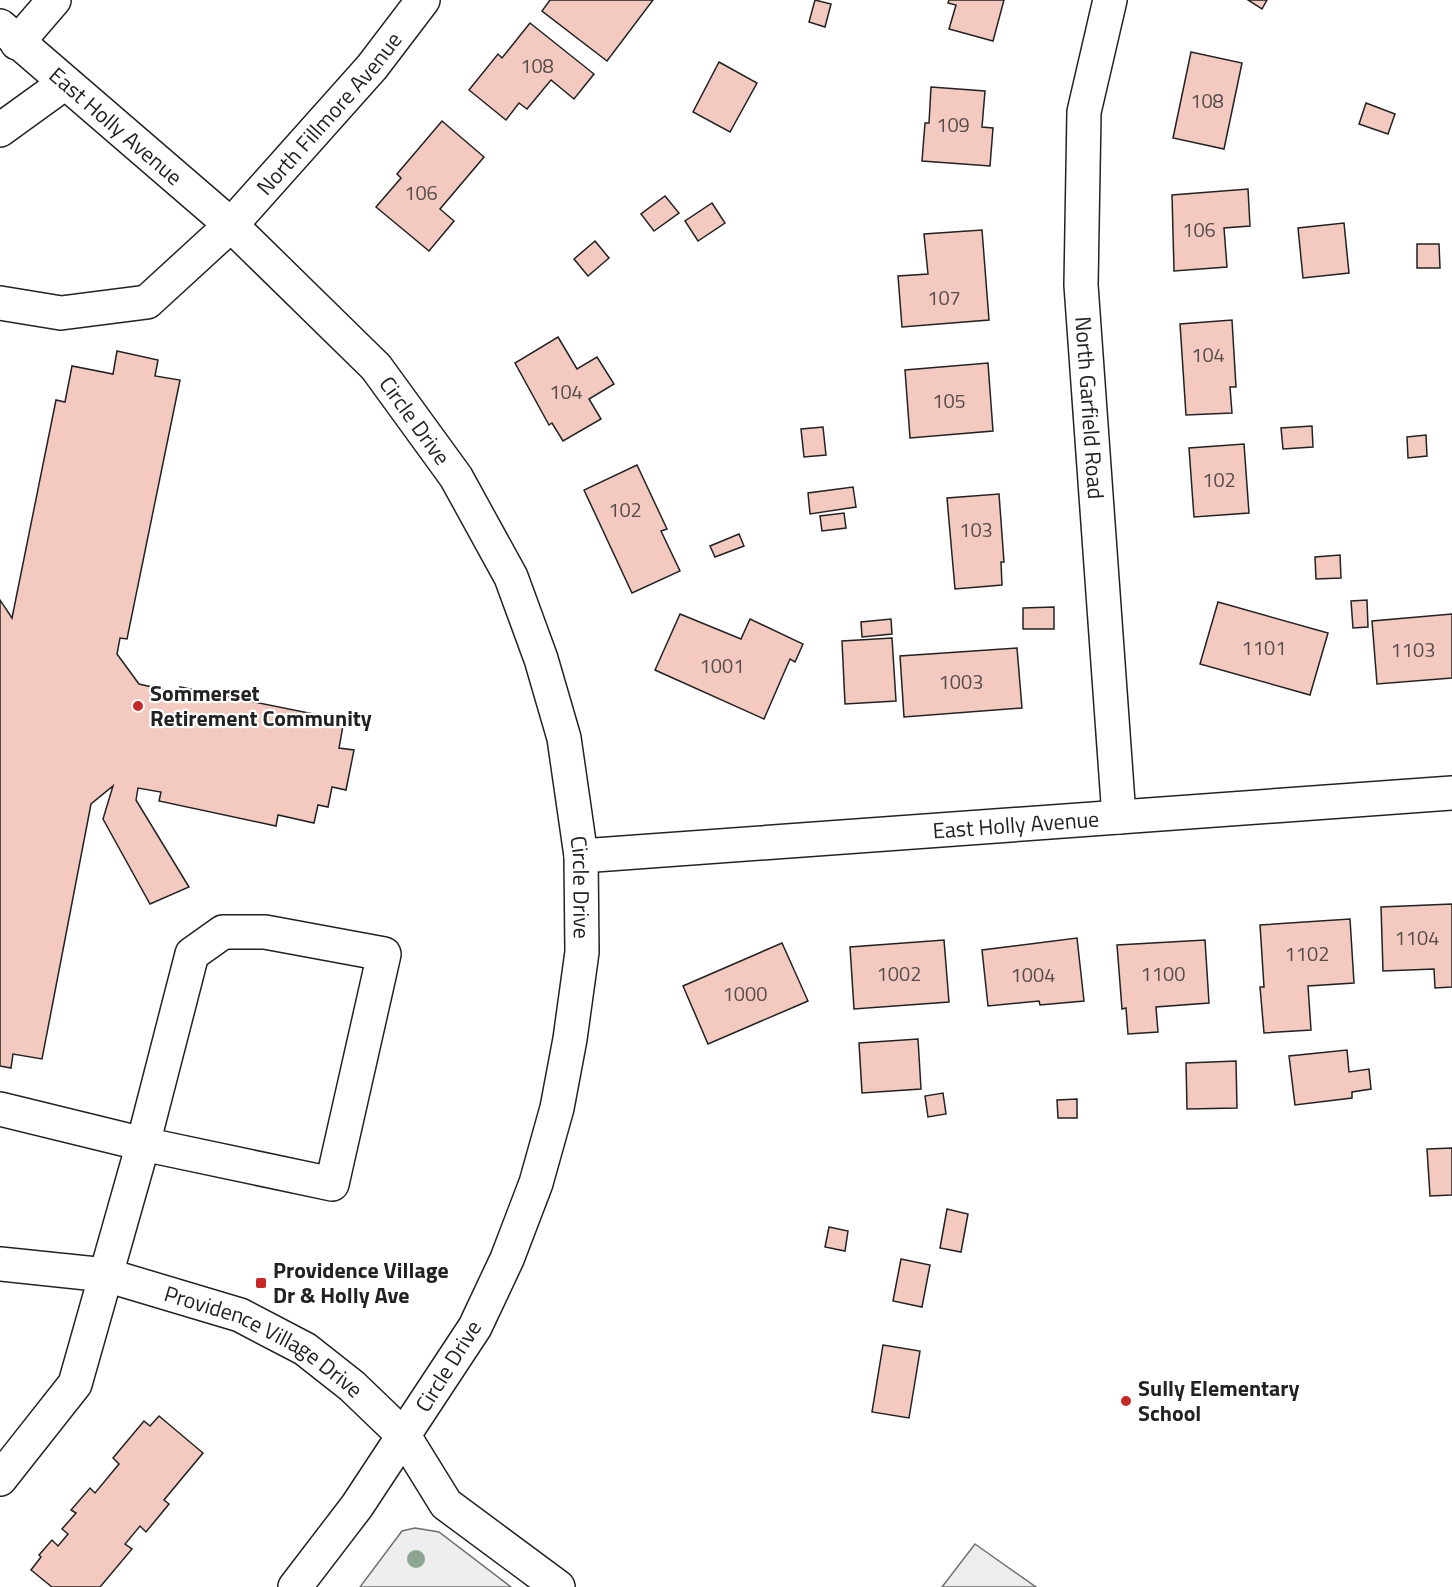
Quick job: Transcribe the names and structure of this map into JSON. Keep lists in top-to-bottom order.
{
  "streets": {
    "street": [
      "North Fillmore Avenue",
      "East Holly Avenue",
      "North Garfield Road",
      "Circle Drive",
      "Providence Village Drive"
    ]
  },
  "crossings": [
    ["North Fillmore Avenue", "East Holly Avenue"],
    ["North Fillmore Avenue", "Circle Drive"],
    ["East Holly Avenue", "North Garfield Road"],
    ["East Holly Avenue", "Circle Drive"],
    ["Circle Drive", "Providence Village Drive"]
  ],
  "places": {
    "other": ["Sommerset Retirement Community", "Sully Elementary School"],
    "transit": ["Providence Village Dr & Holly Ave"]
  },
  "house_numbers": [
    "108",
    "108",
    "109",
    "106",
    "106",
    "107",
    "104",
    "104",
    "105",
    "102",
    "102",
    "103",
    "1101",
    "1103",
    "1001",
    "1003",
    "1104",
    "1102",
    "1002",
    "1100",
    "1004",
    "1000"
  ]
}
